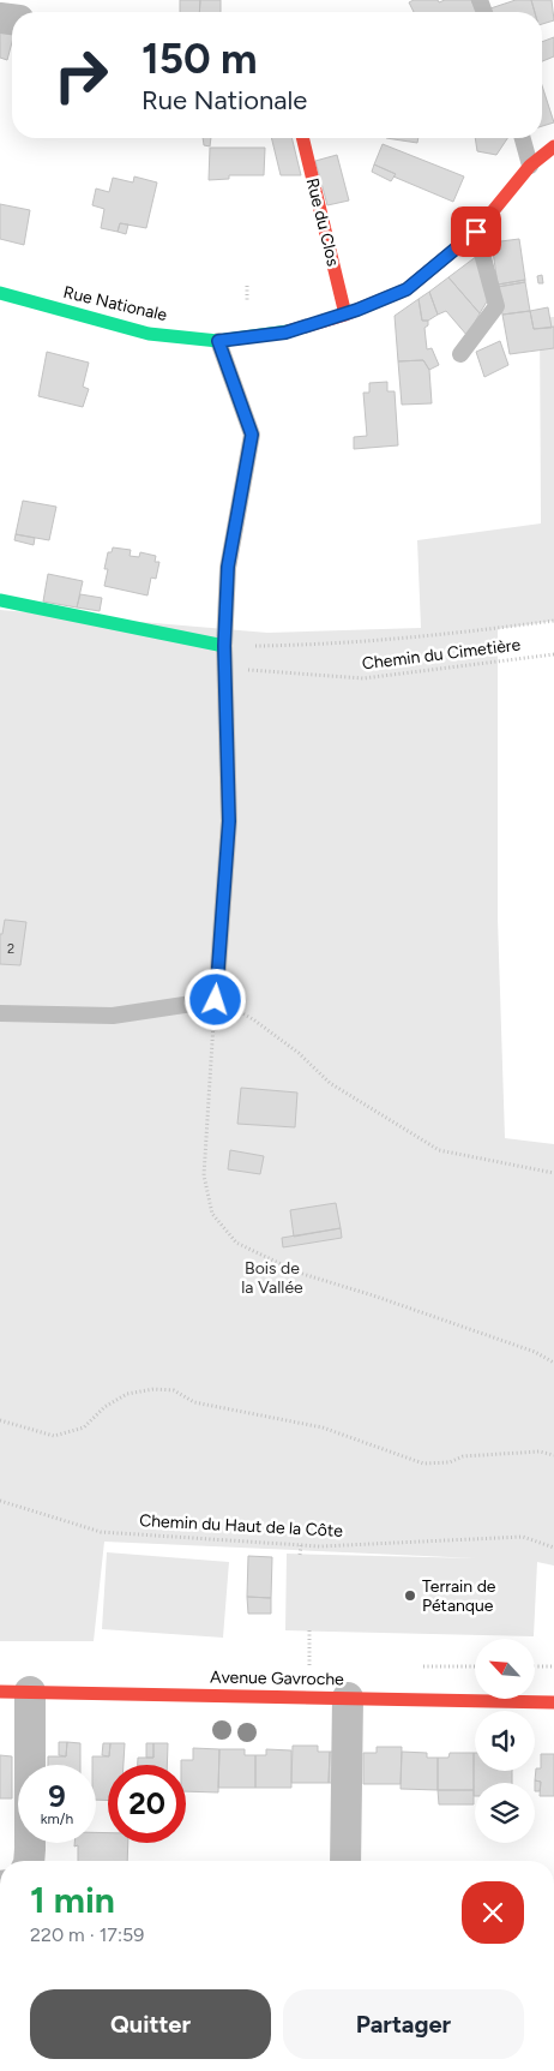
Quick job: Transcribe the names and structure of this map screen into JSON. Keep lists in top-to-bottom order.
{
  "streets": {
    "street": ["Rue du Clos", "Rue Nationale", "Avenue Gavroche"],
    "path": ["Chemin du Cimetière", "Chemin du Haut de la Côte"]
  },
  "crossings": [
    ["Rue du Clos", "Rue Nationale"]
  ],
  "parks": ["Bois de la Vallée"],
  "places": ["Terrain de Pétanque"],
  "house_numbers": ["2"],
  "north": "top left",
  "page": {
    "turn": ["150 m", "Rue Nationale"],
    "speed": "9 km/h",
    "limit": "20",
    "heading": ["1 min", "220 m · 17:59"],
    "buttons": ["Quitter", "Partager"]
  }
}
